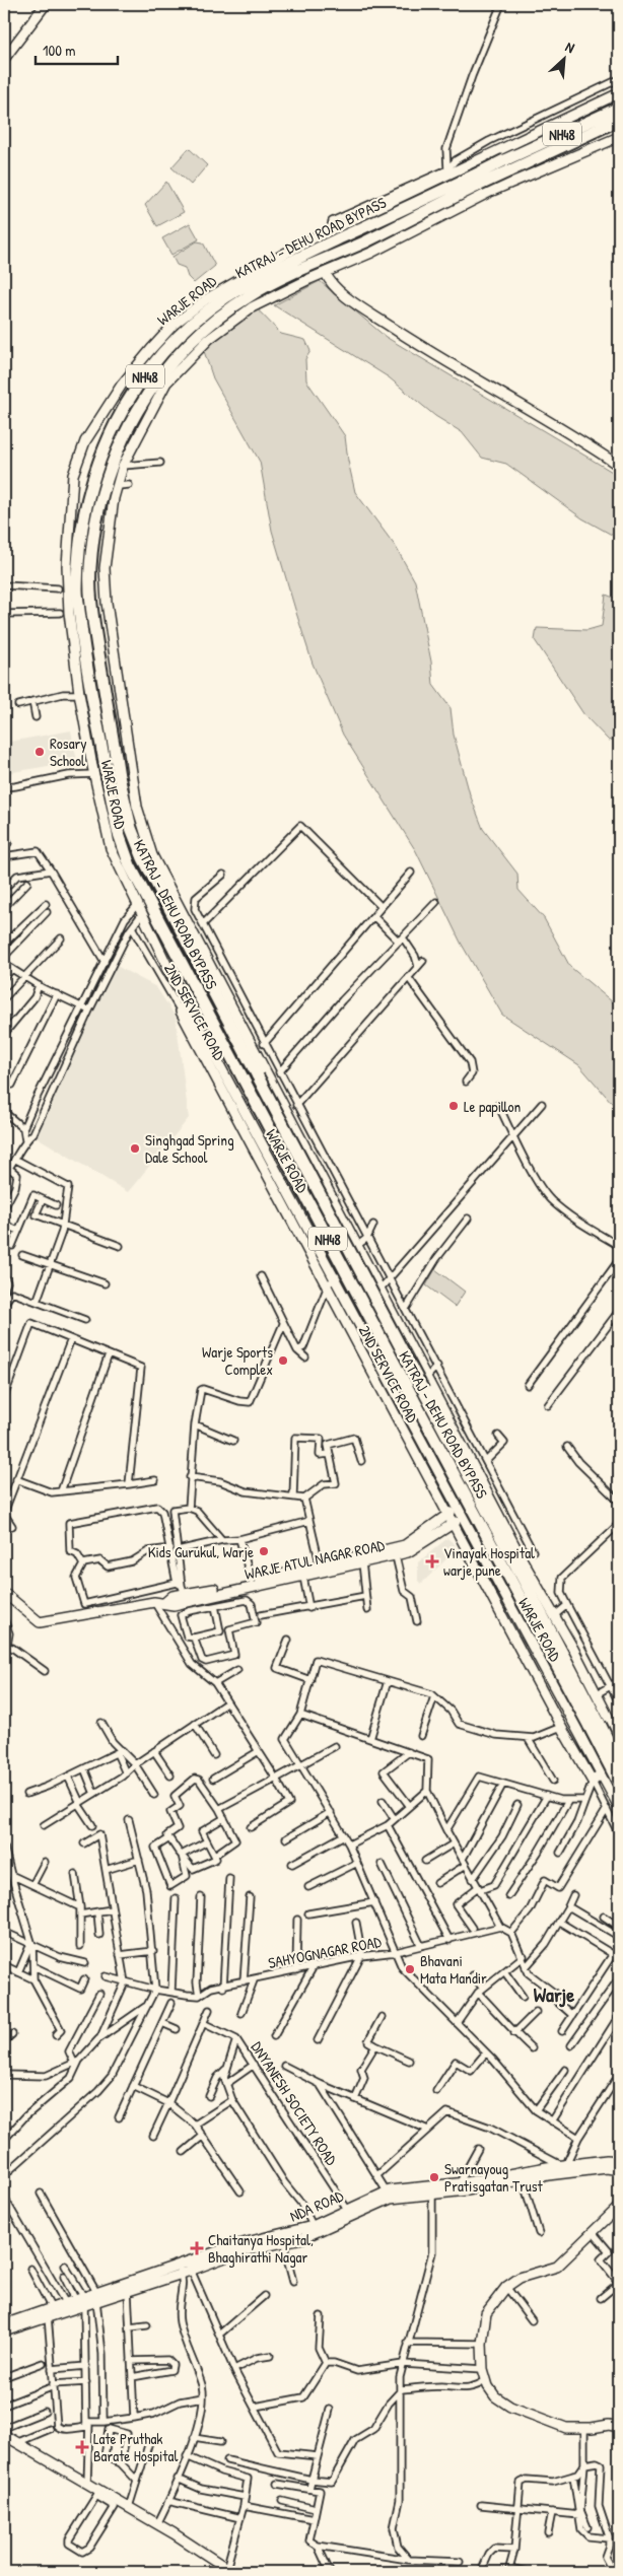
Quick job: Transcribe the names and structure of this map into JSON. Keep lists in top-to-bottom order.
{
  "streets": {
    "highway": ["NH48", "KATRAJ - DEHU ROAD BYPASS"],
    "street": [
      "WARJE ROAD",
      "2ND SERVICE ROAD",
      "WARJE ATUL NAGAR ROAD",
      "SAHYOGNAGAR ROAD",
      "DNYANESH SOCIETY ROAD",
      "NDA ROAD"
    ]
  },
  "crossings": [
    ["KATRAJ - DEHU ROAD BYPASS", "WARJE ROAD"],
    ["WARJE ROAD", "2ND SERVICE ROAD"],
    ["WARJE ROAD", "WARJE ATUL NAGAR ROAD"],
    ["2ND SERVICE ROAD", "WARJE ATUL NAGAR ROAD"],
    ["DNYANESH SOCIETY ROAD", "NDA ROAD"]
  ],
  "districts": ["Warje"],
  "places": {
    "other": [
      "Rosary School",
      "Le papillon",
      "Singhgad Spring Dale School",
      "Warje Sports Complex",
      "Kids Gurukul, Warje",
      "Bhavani Mata Mandir",
      "Swarnayoug Pratisgatan Trust"
    ],
    "health": ["Vinayak Hospital warje pune", "Chaitanya Hospital, Bhaghirathi Nagar", "Late Pruthak Barate Hospital"]
  },
  "scale_bar": "100 m",
  "north": "top right"
}
